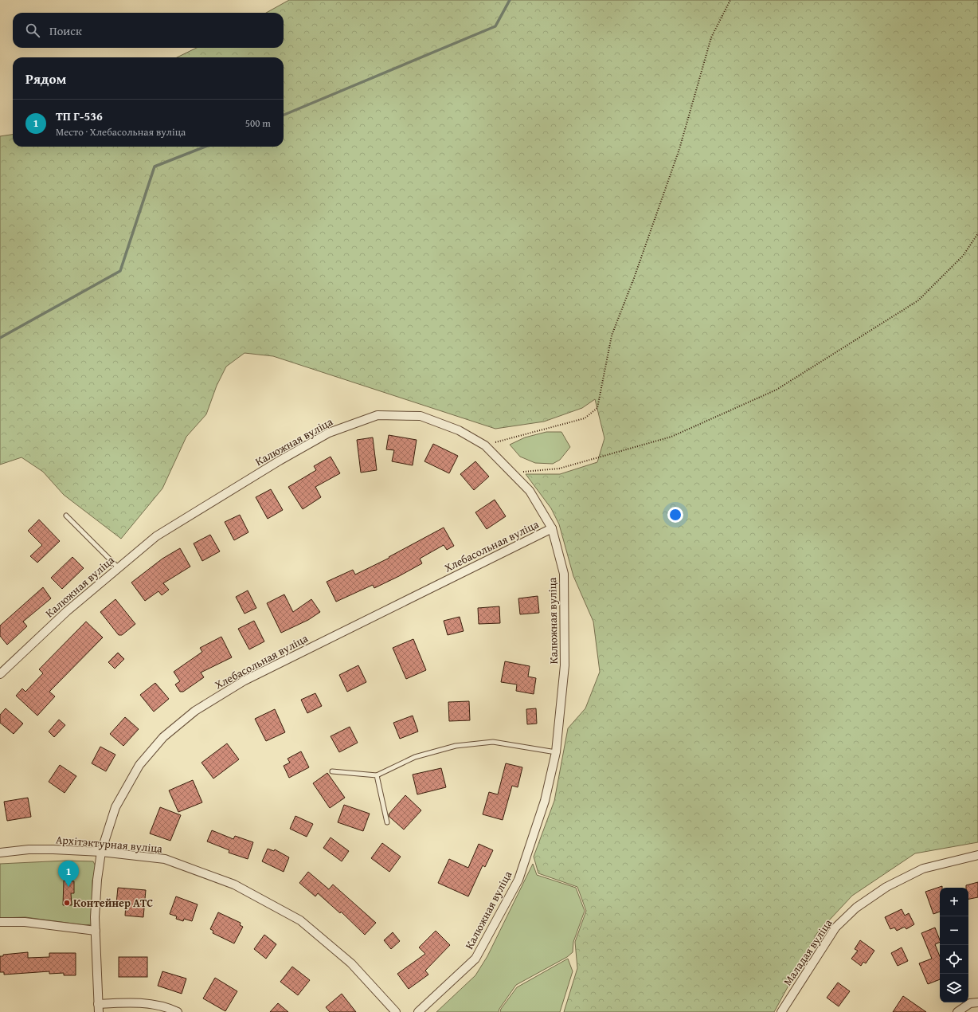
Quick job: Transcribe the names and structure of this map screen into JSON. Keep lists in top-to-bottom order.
{
  "streets": {
    "street": [
      "Калюжная вуліца",
      "Хлебасольная вуліца",
      "Архітэктурная вуліца",
      "Маладая вуліца"
    ]
  },
  "crossings": [
    ["Калюжная вуліца", "Хлебасольная вуліца"],
    ["Хлебасольная вуліца", "Архітэктурная вуліца"]
  ],
  "places": ["Контейнер АТС"],
  "page": {
    "search": "Поиск",
    "heading": "Рядом",
    "list": [
      {
        "mark": "1",
        "name": "ТП Г-536",
        "note": "Место · Хлебасольная вуліца",
        "value": "500 m"
      }
    ],
    "pins": "1",
    "map_buttons": ["+", "−"]
  }
}
